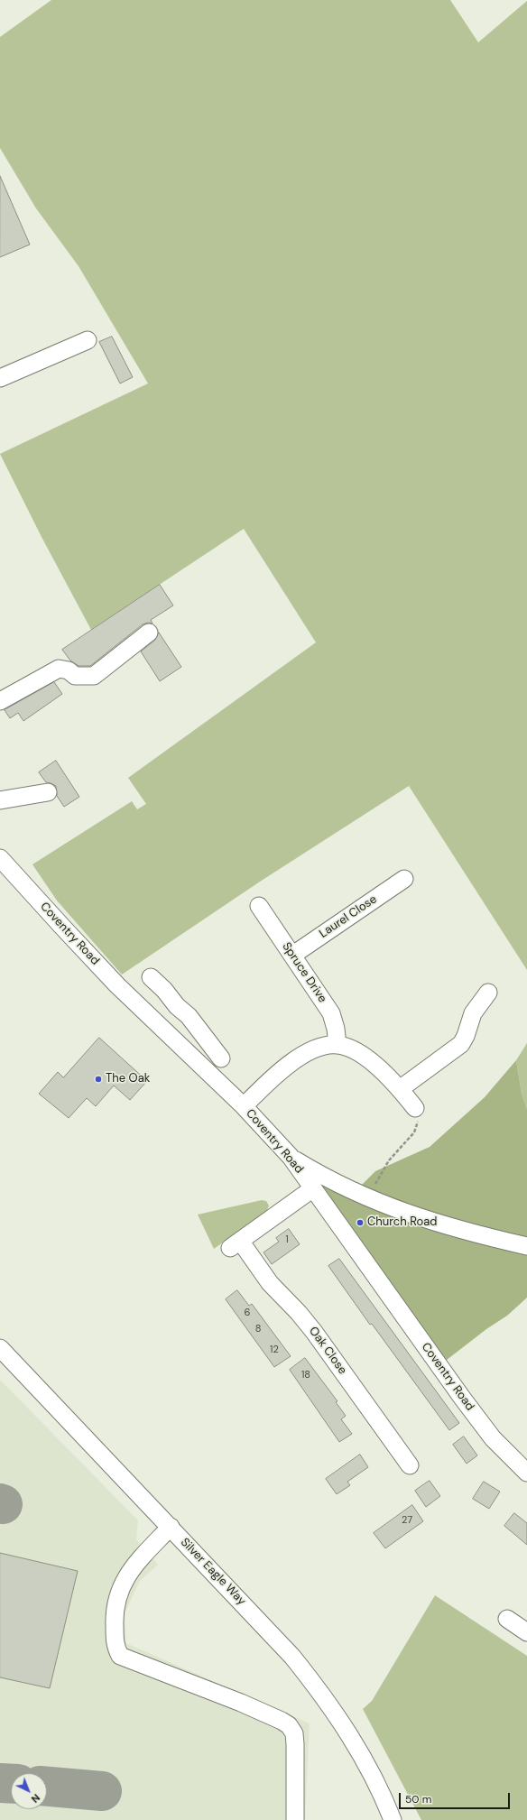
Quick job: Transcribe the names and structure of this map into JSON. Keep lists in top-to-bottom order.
{
  "streets": {
    "street": [
      "Laurel Close",
      "Coventry Road",
      "Spruce Drive",
      "Oak Close",
      "Silver Eagle Way"
    ]
  },
  "crossings": [
    ["Laurel Close", "Spruce Drive"],
    ["Coventry Road", "Oak Close"]
  ],
  "places": ["The Oak", "Church Road"],
  "house_numbers": [
    "1",
    "6",
    "8",
    "12",
    "18",
    "27"
  ],
  "scale_bar": "50 m",
  "north": "bottom right"
}
